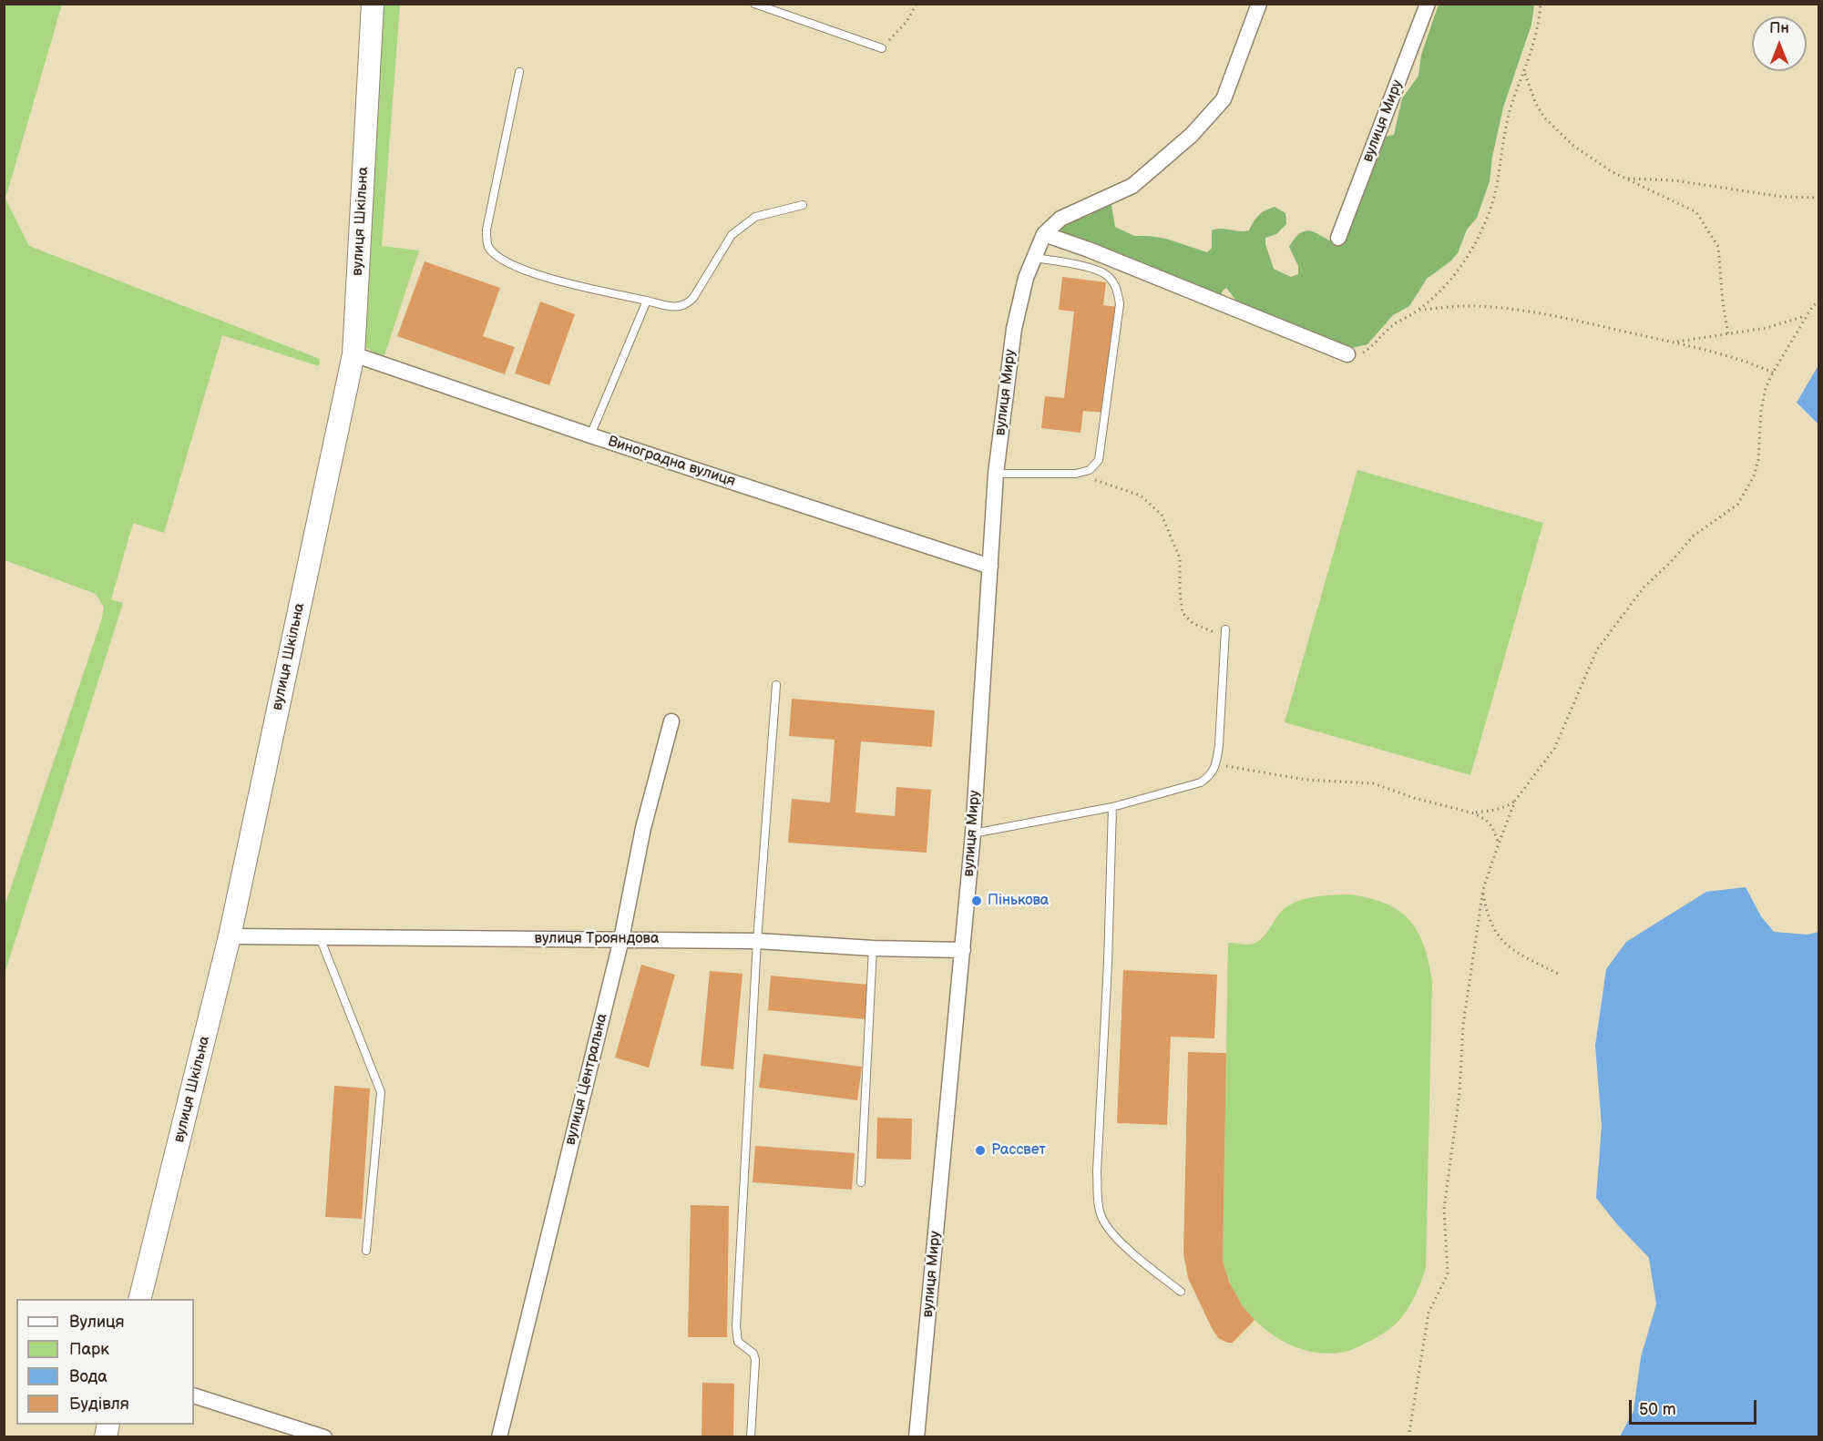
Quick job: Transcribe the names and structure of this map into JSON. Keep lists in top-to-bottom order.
{
  "streets": {
    "street": [
      "вулиця Миру",
      "вулиця Шкільна",
      "Виноградна вулиця",
      "вулиця Трояндова",
      "вулиця Центральна"
    ]
  },
  "crossings": [
    ["вулиця Миру", "Виноградна вулиця"],
    ["вулиця Миру", "вулиця Трояндова"],
    ["вулиця Шкільна", "Виноградна вулиця"],
    ["вулиця Шкільна", "вулиця Трояндова"],
    ["вулиця Трояндова", "вулиця Центральна"]
  ],
  "places": ["Пінькова", "Рассвет"],
  "legend": [
    "Вулиця",
    "Парк",
    "Вода",
    "Будівля"
  ],
  "scale_bar": "50 m",
  "north": "top"
}
